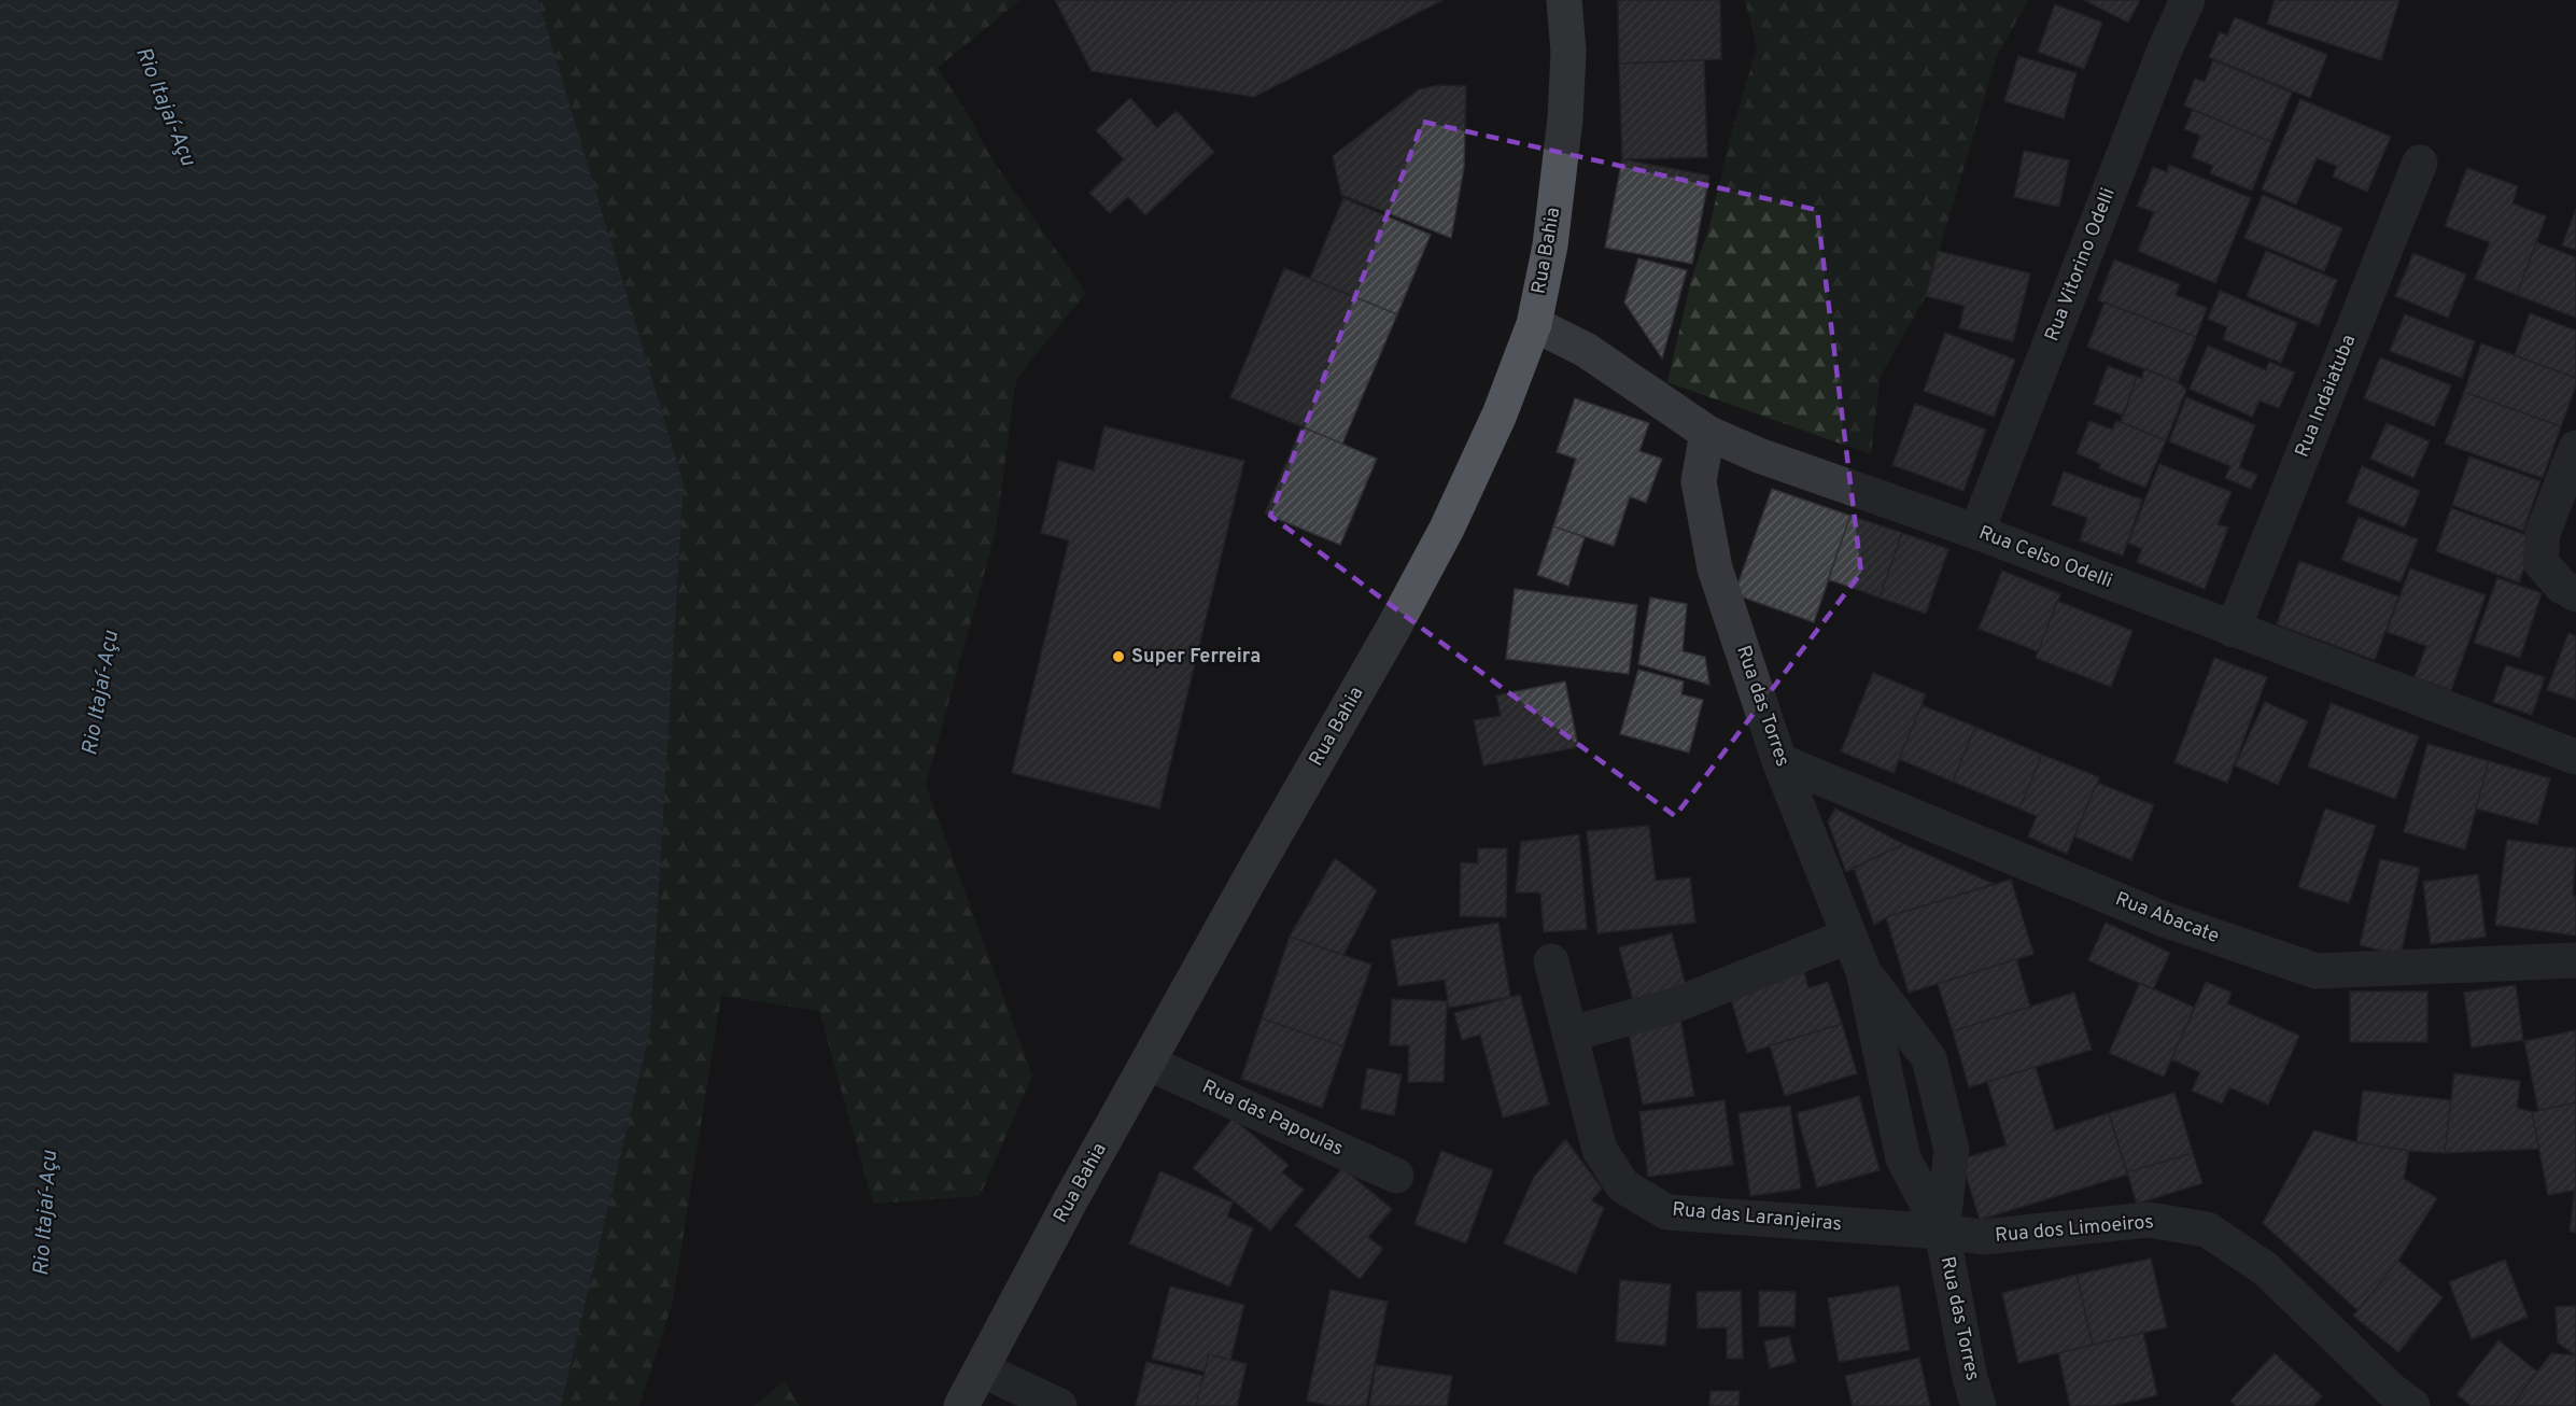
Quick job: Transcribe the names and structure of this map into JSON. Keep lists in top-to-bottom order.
{
  "streets": {
    "main road": ["Rua Bahia"],
    "street": [
      "Rua Vitorino Odelli",
      "Rua Indaiatuba",
      "Rua Celso Odelli",
      "Rua das Torres",
      "Rua Abacate",
      "Rua das Papoulas",
      "Rua das Laranjeiras",
      "Rua dos Limoeiros"
    ]
  },
  "crossings": [
    ["Rua Bahia", "Rua Celso Odelli"],
    ["Rua Bahia", "Rua das Papoulas"],
    ["Rua Vitorino Odelli", "Rua Celso Odelli"],
    ["Rua Indaiatuba", "Rua Celso Odelli"],
    ["Rua Celso Odelli", "Rua das Torres"],
    ["Rua das Torres", "Rua Abacate"],
    ["Rua das Torres", "Rua das Laranjeiras"],
    ["Rua das Torres", "Rua dos Limoeiros"],
    ["Rua das Laranjeiras", "Rua dos Limoeiros"]
  ],
  "water": ["Rio Itajaí-Açu"],
  "places": ["Super Ferreira"]
}
